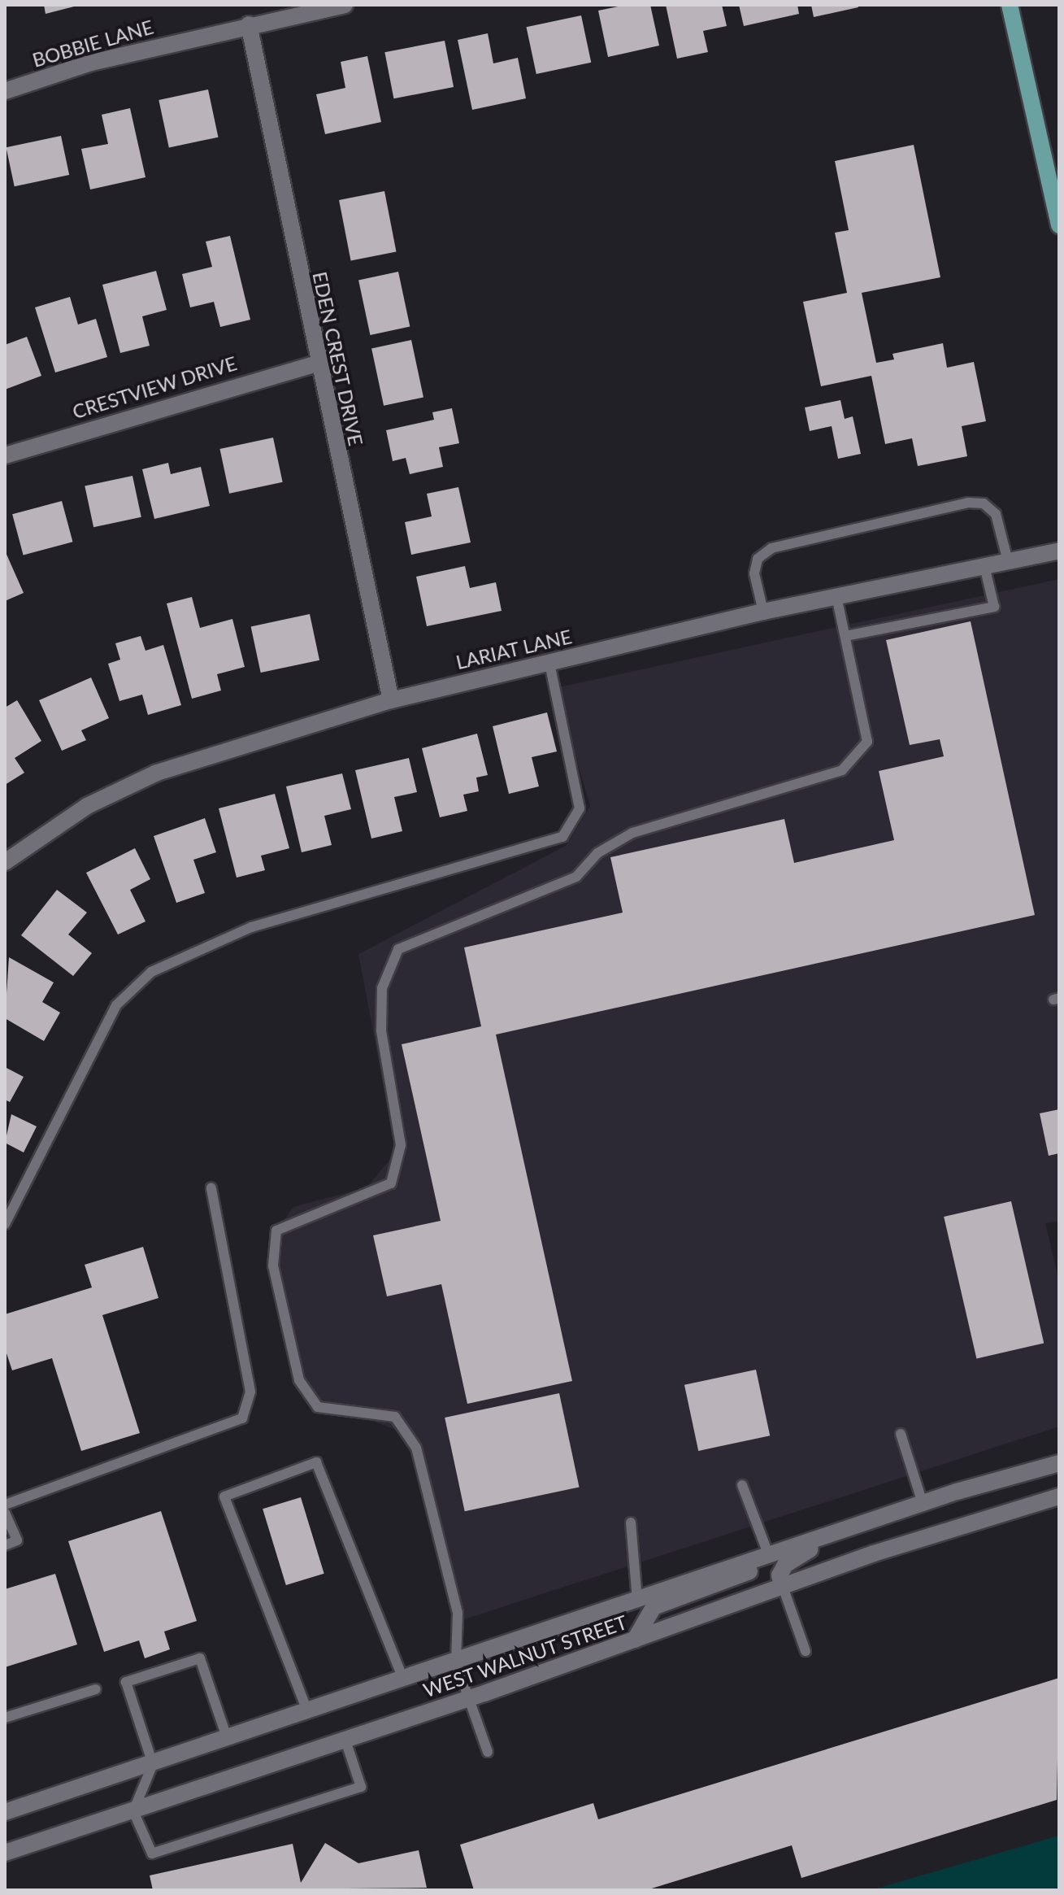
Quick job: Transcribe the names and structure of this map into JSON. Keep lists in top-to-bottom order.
{
  "streets": {
    "main road": [
      "BOBBIE LANE",
      "EDEN CREST DRIVE",
      "CRESTVIEW DRIVE",
      "LARIAT LANE",
      "WEST WALNUT STREET"
    ]
  },
  "crossings": [
    ["BOBBIE LANE", "EDEN CREST DRIVE"],
    ["EDEN CREST DRIVE", "CRESTVIEW DRIVE"],
    ["EDEN CREST DRIVE", "LARIAT LANE"]
  ]
}
